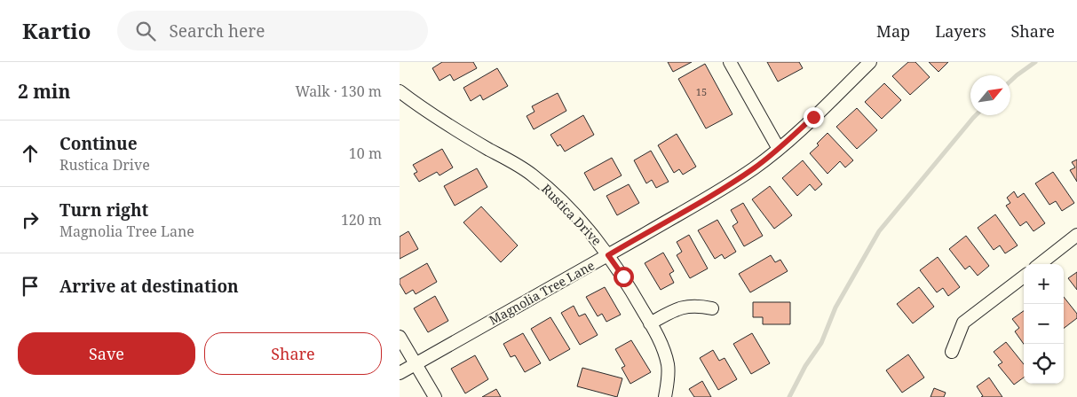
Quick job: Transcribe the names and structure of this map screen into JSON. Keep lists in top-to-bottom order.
{
  "streets": {
    "street": ["Rustica Drive", "Magnolia Tree Lane"]
  },
  "crossings": [
    ["Rustica Drive", "Magnolia Tree Lane"]
  ],
  "house_numbers": ["15"],
  "north": "top right",
  "page": {
    "header": "Kartio",
    "search": "Search here",
    "nav": ["Map", "Layers", "Share"],
    "heading": ["2 min", "Walk · 130 m"],
    "list": [
      ["Continue", "Rustica Drive", "10 m"],
      ["Turn right", "Magnolia Tree Lane", "120 m"],
      "Arrive at destination"
    ],
    "map_buttons": ["+", "−"],
    "buttons": ["Save", "Share"]
  }
}
